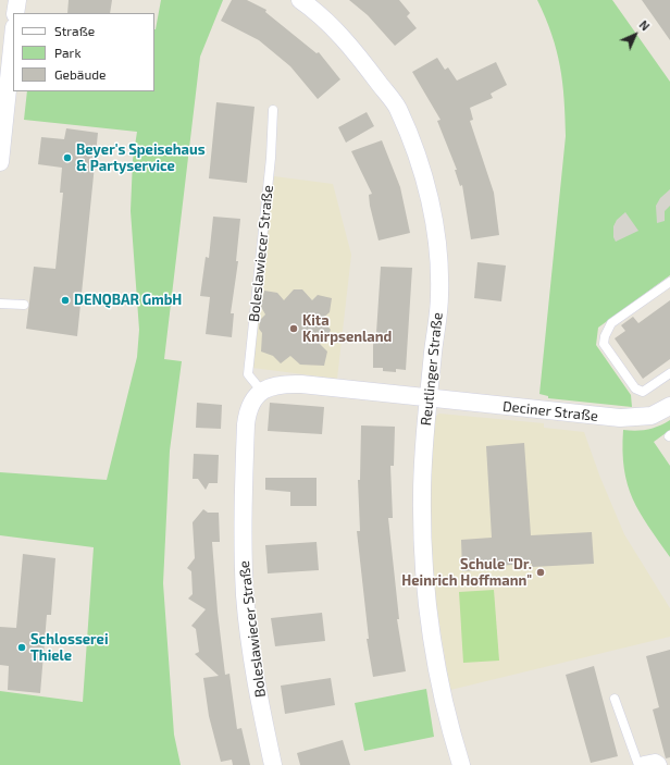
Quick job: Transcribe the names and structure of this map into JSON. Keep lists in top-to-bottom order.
{
  "streets": {
    "street": ["Boleslawiecer Straße", "Reutlinger Straße", "Deciner Straße"]
  },
  "crossings": [
    ["Reutlinger Straße", "Deciner Straße"]
  ],
  "places": [
    "Beyer's Speisehaus & Partyservice",
    "DENQBAR GmbH",
    "Kita Knirpsenland",
    "Schule \"Dr. Heinrich Hoffmann\"",
    "Schlosserei Thiele"
  ],
  "legend": ["Straße", "Park", "Gebäude"],
  "north": "top right"
}
